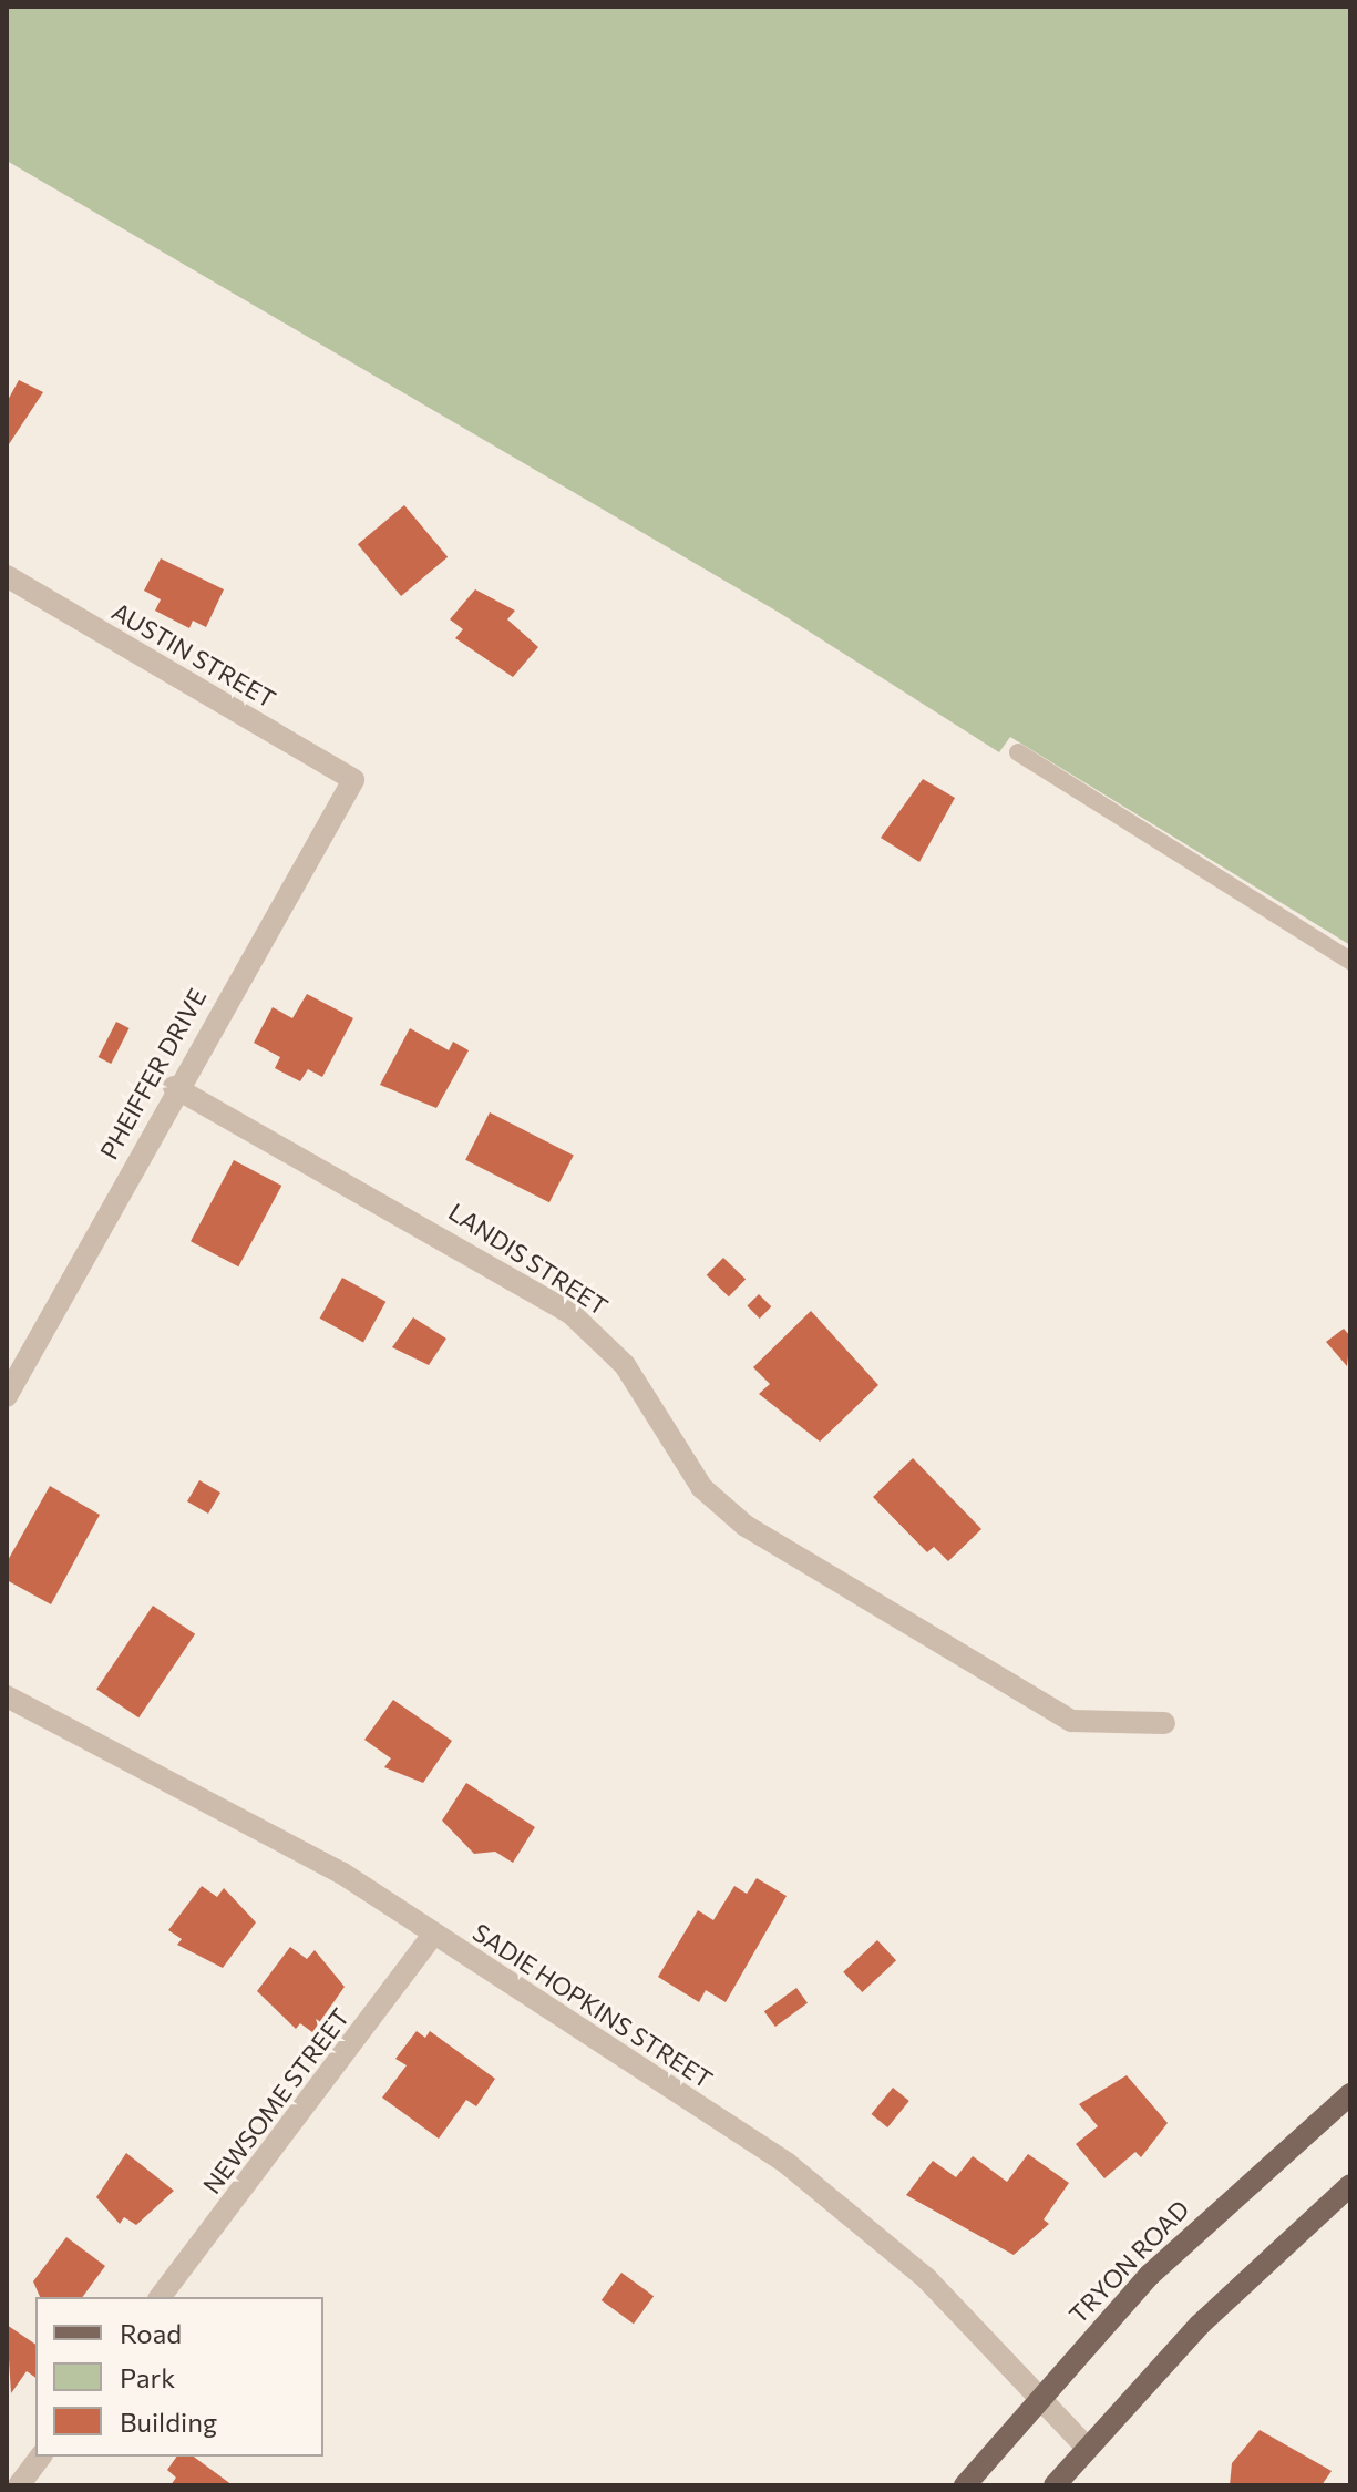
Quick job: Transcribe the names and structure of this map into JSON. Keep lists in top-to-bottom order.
{
  "streets": {
    "main road": ["TRYON ROAD"],
    "street": [
      "AUSTIN STREET",
      "PHEIFFER DRIVE",
      "LANDIS STREET",
      "SADIE HOPKINS STREET",
      "NEWSOME STREET"
    ]
  },
  "crossings": [
    ["AUSTIN STREET", "PHEIFFER DRIVE"],
    ["PHEIFFER DRIVE", "LANDIS STREET"],
    ["SADIE HOPKINS STREET", "NEWSOME STREET"],
    ["SADIE HOPKINS STREET", "TRYON ROAD"]
  ],
  "legend": ["Road", "Park", "Building"]
}
